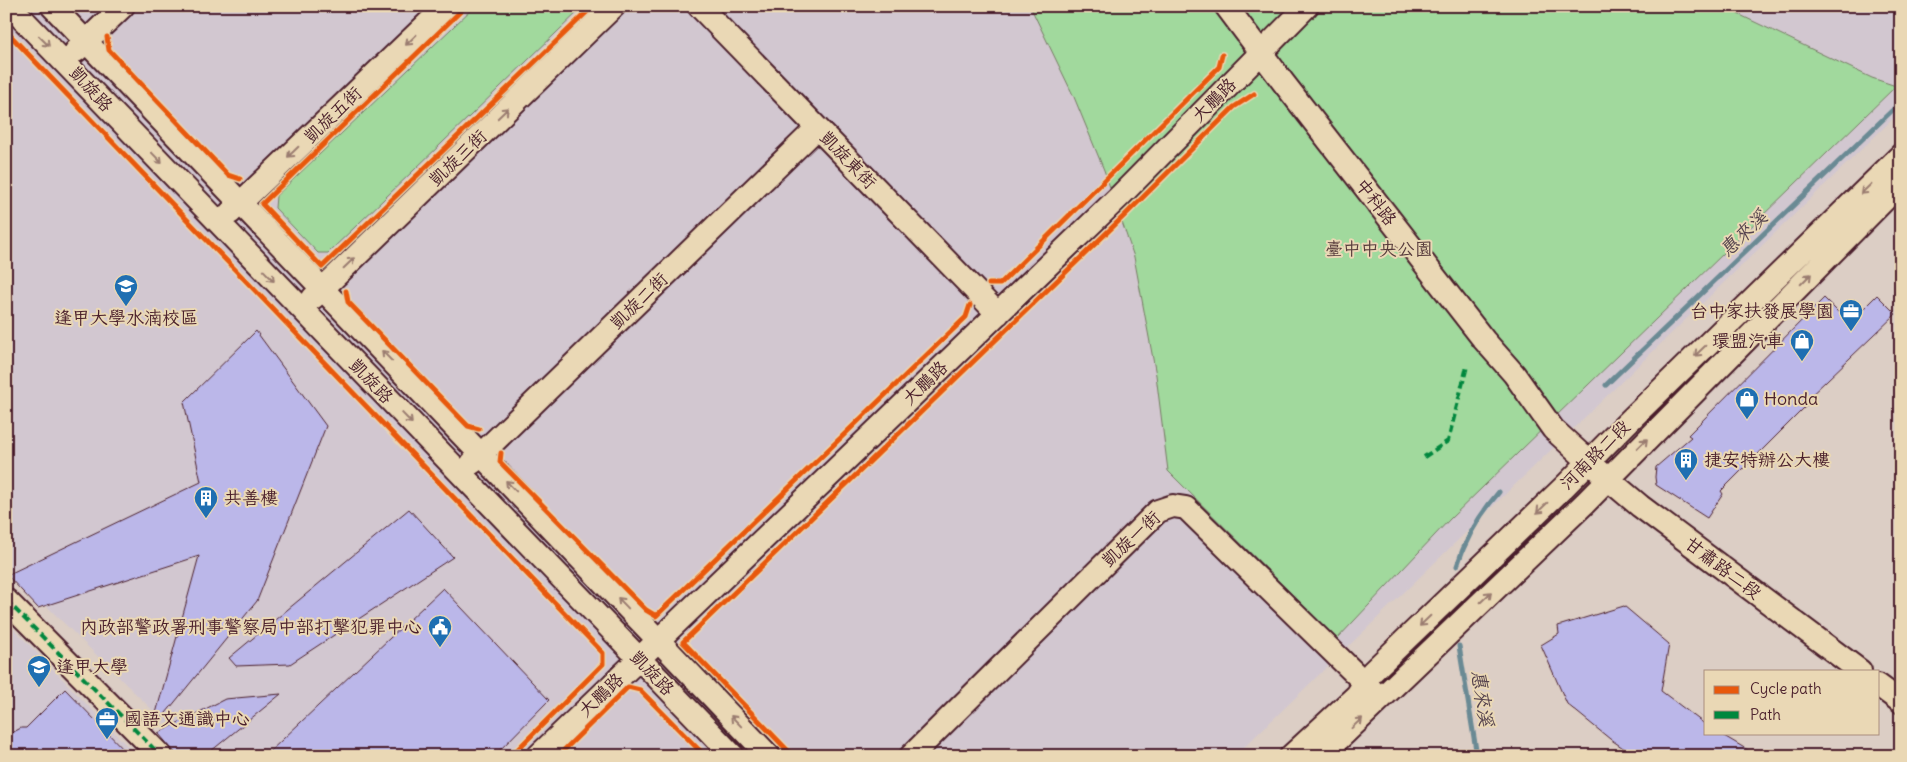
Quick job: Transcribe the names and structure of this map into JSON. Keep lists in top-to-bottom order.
{
  "streets": {
    "street": [
      "凱旋路",
      "大鵬路",
      "凱旋五街",
      "凱旋三街",
      "凱旋東街",
      "中科路",
      "凱旋二街",
      "河南路二段",
      "凱旋一街",
      "甘肅路二段"
    ]
  },
  "crossings": [
    ["凱旋路", "大鵬路"],
    ["凱旋路", "凱旋五街"],
    ["凱旋路", "凱旋三街"],
    ["凱旋路", "凱旋二街"],
    ["大鵬路", "凱旋東街"],
    ["大鵬路", "中科路"],
    ["凱旋東街", "凱旋二街"],
    ["中科路", "河南路二段"],
    ["中科路", "甘肅路二段"],
    ["河南路二段", "凱旋一街"],
    ["河南路二段", "甘肅路二段"]
  ],
  "one_way": ["凱旋五街", "凱旋三街"],
  "water": ["惠來溪"],
  "parks": ["臺中中央公園"],
  "places": {
    "school or university": ["逢甲大學水湳校區", "逢甲大學"],
    "office": ["台中家扶發展學園", "國語文通識中心"],
    "shop": ["環盟汽車", "Honda"],
    "building": ["捷安特辦公大樓", "共善樓"],
    "public building": ["內政部警政署刑事警察局中部打擊犯罪中心"]
  },
  "legend": ["Cycle path", "Path"]
}
